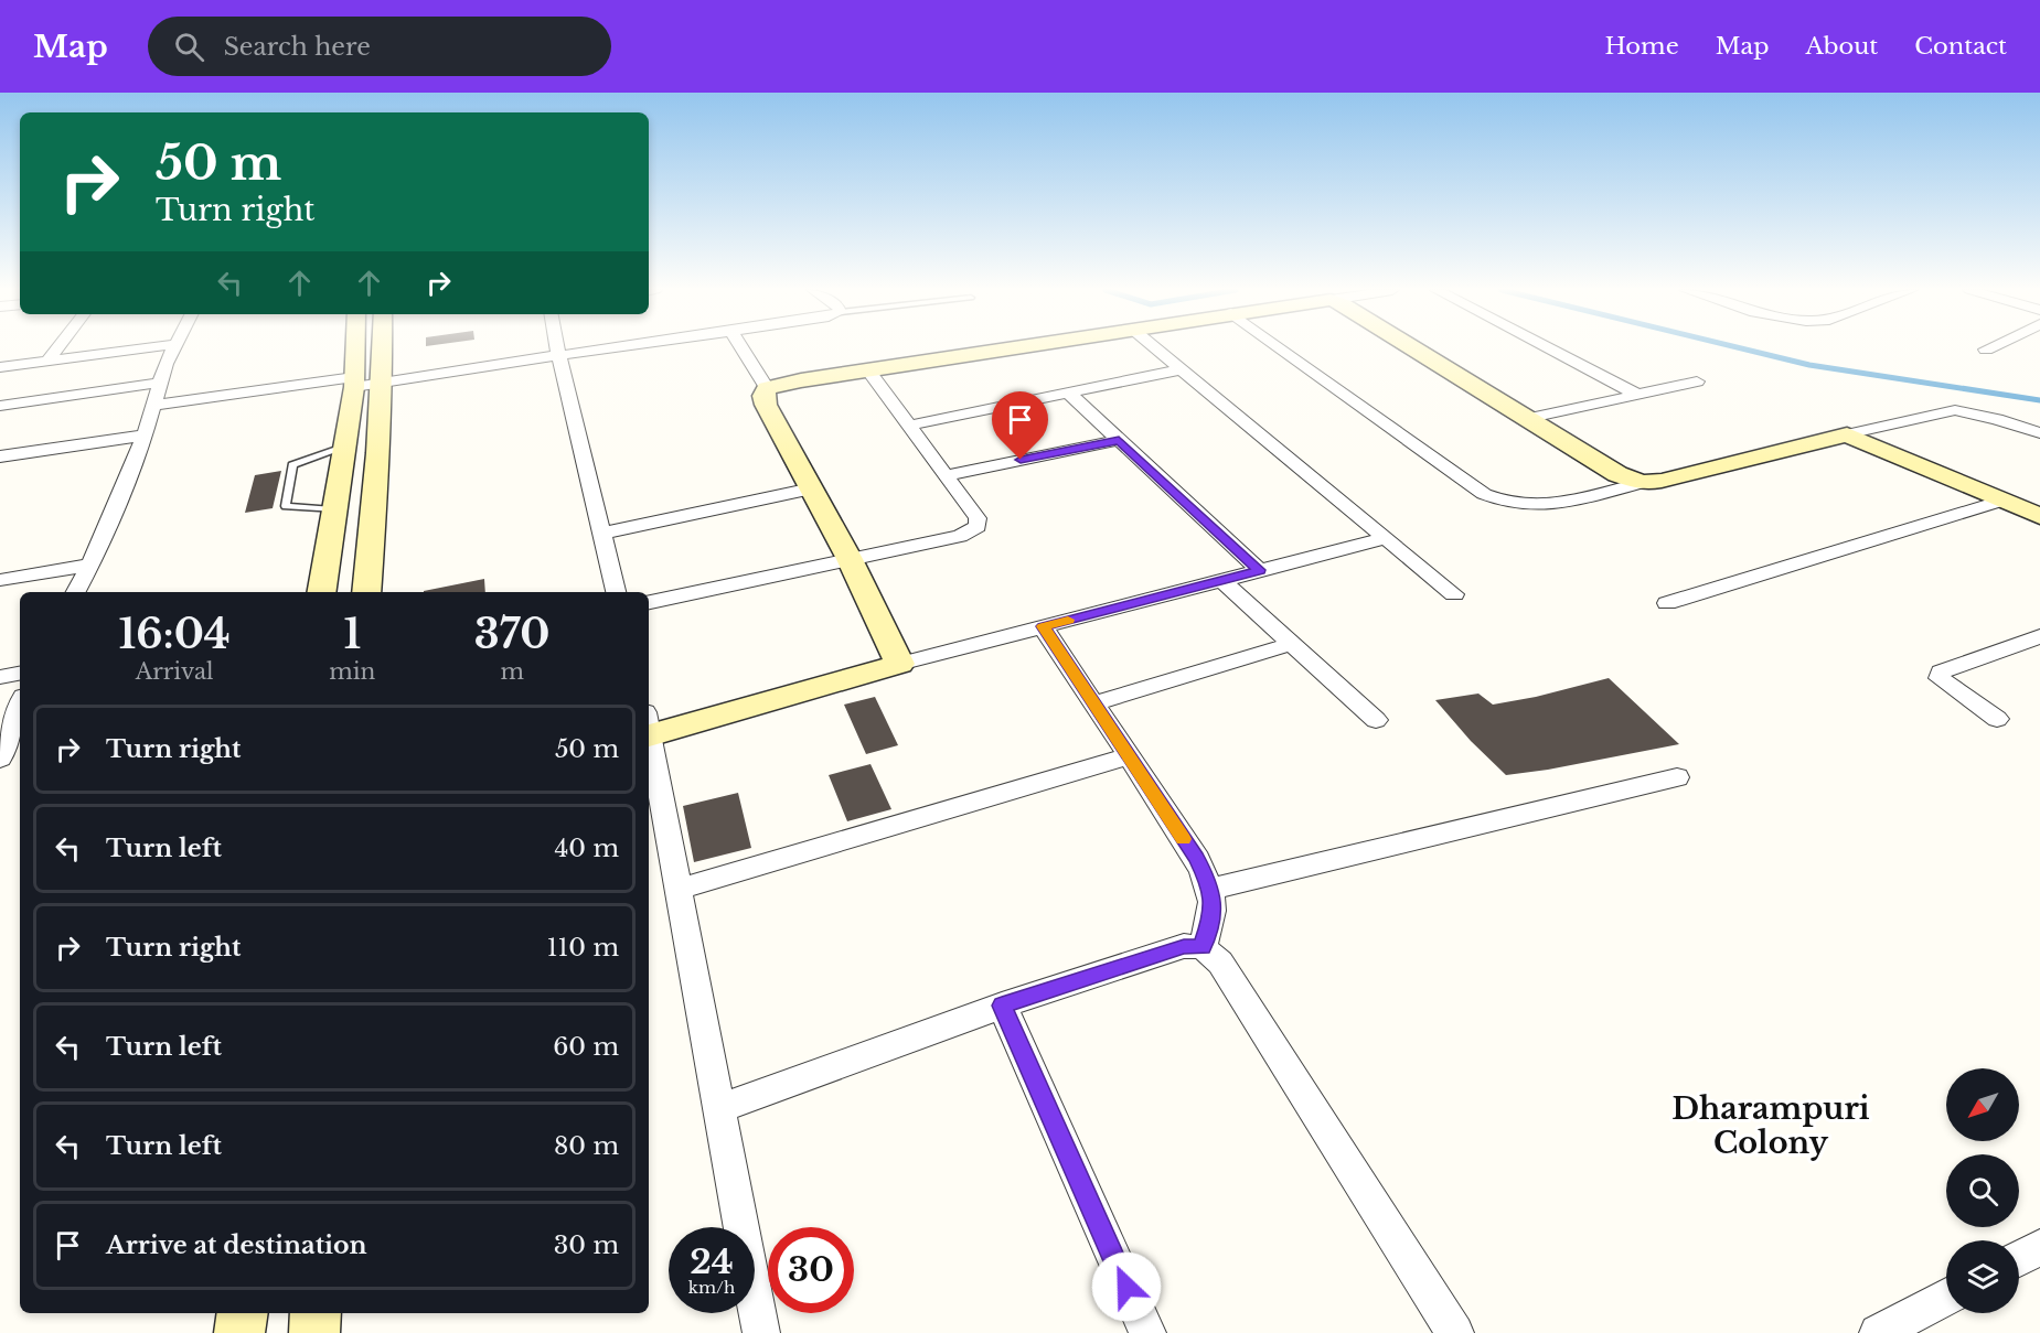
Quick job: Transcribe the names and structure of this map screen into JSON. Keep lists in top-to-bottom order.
{
  "districts": ["Dharampuri Colony"],
  "north": "bottom left",
  "page": {
    "header": "Map",
    "search": "Search here",
    "nav": [
      "Home",
      "Map",
      "About",
      "Contact"
    ],
    "turn": ["50 m", "Turn right"],
    "eta": [
      "16:04",
      "Arrival",
      "1",
      "min",
      "370",
      "m"
    ],
    "list": [
      {
        "name": "Turn right",
        "value": "50 m"
      },
      {
        "name": "Turn left",
        "value": "40 m"
      },
      {
        "name": "Turn right",
        "value": "110 m"
      },
      {
        "name": "Turn left",
        "value": "60 m"
      },
      {
        "name": "Turn left",
        "value": "80 m"
      },
      {
        "name": "Arrive at destination",
        "value": "30 m"
      }
    ],
    "speed": "24 km/h",
    "limit": "30"
  }
}
